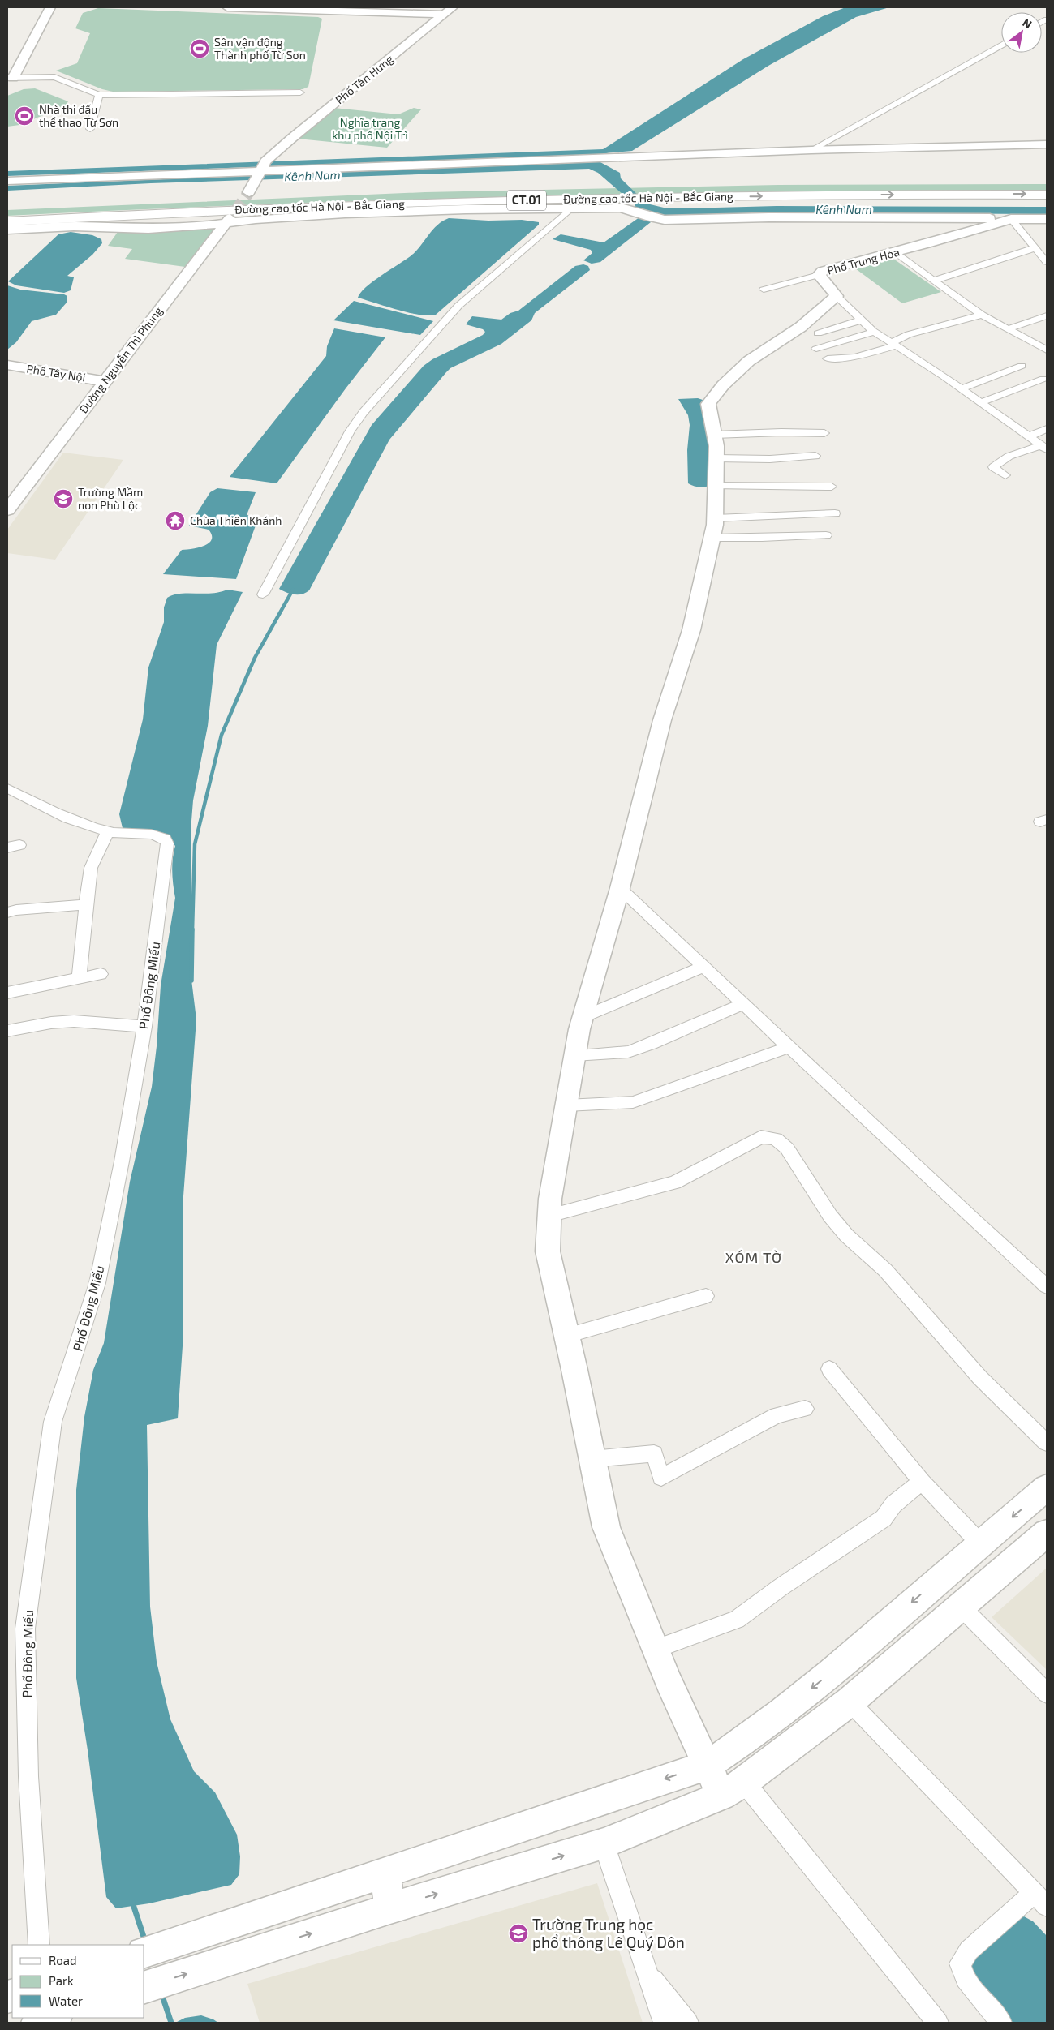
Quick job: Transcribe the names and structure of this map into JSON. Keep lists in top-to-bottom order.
{
  "streets": {
    "highway": ["Đường cao tốc Hà Nội - Bắc Giang", "CT.01"],
    "street": [
      "Phố Tân Hưng",
      "Phố Trung Hòa",
      "Đường Nguyễn Thì Phùng",
      "Phố Tây Nội",
      "Phố Đông Miếu"
    ]
  },
  "crossings": [
    ["Đường Nguyễn Thì Phùng", "Phố Tây Nội"]
  ],
  "one_way": ["Đường cao tốc Hà Nội - Bắc Giang"],
  "districts": ["XÓM TỜ"],
  "water": ["Kênh Nam"],
  "parks": ["Nghĩa trang khu phố Nội Trì"],
  "places": {
    "sports": ["Sân vận động Thành phố Từ Sơn", "Nhà thi đấu thể thao Từ Sơn"],
    "school or university": ["Trường Mầm non Phù Lộc", "Trường Trung học phổ thông Lê Quý Đôn"],
    "temple": ["Chùa Thiên Khánh"]
  },
  "legend": ["Road", "Park", "Water"],
  "north": "top right"
}
